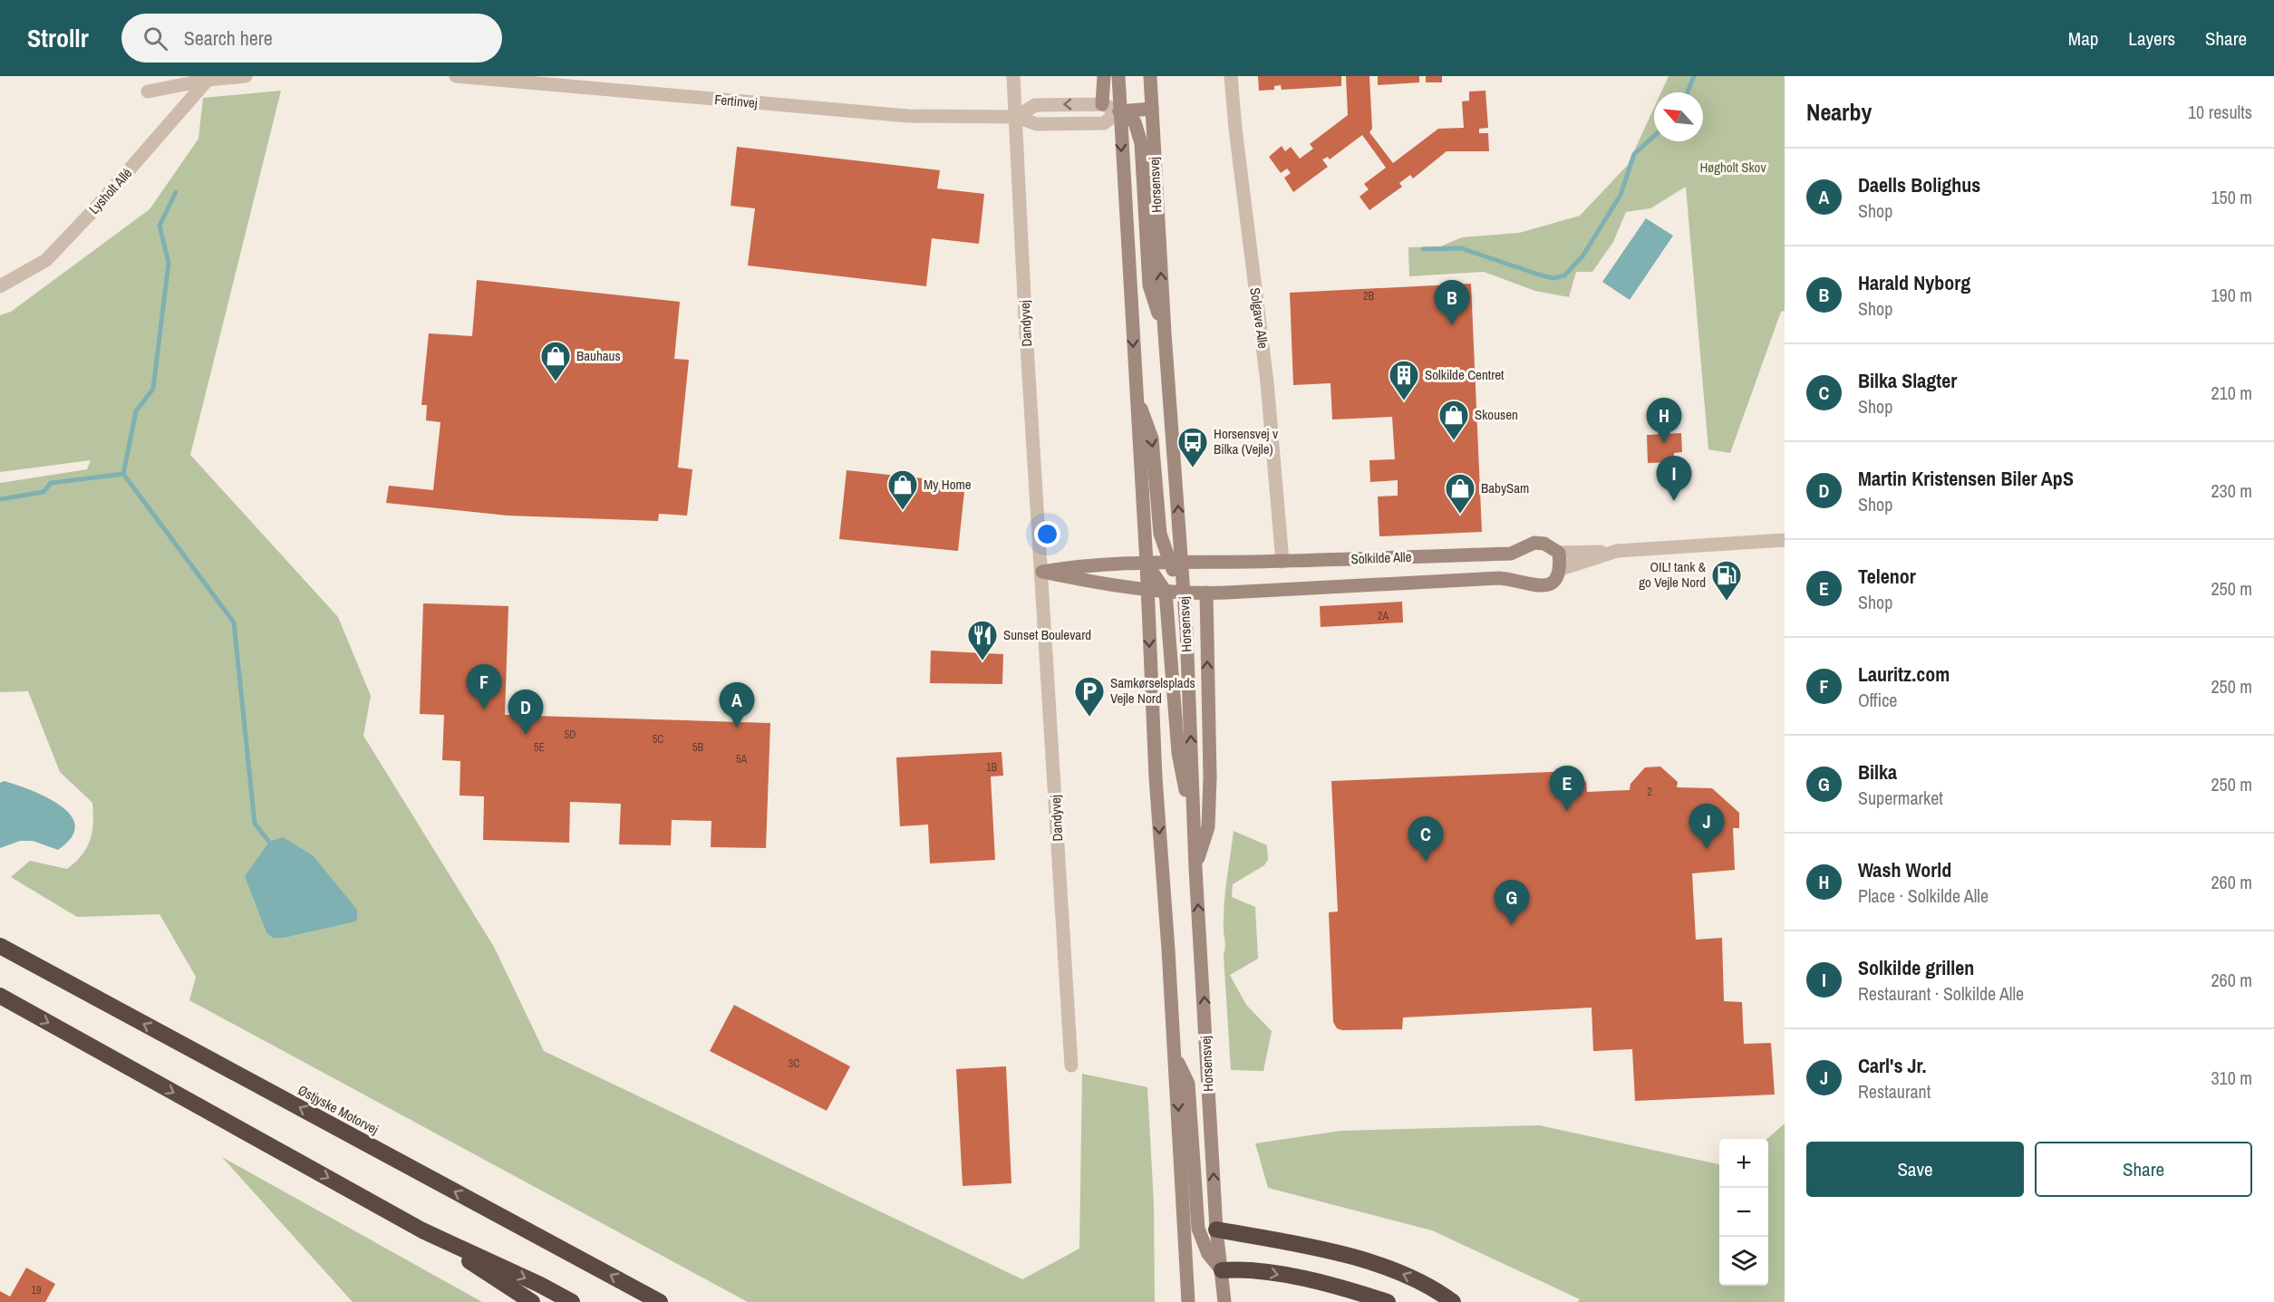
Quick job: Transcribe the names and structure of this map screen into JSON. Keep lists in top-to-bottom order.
{
  "streets": {
    "highway": ["Østjyske Motorvej"],
    "main road": ["Horsensvej", "Solkilde Alle"],
    "street": [
      "Fertinvej",
      "Lysholt Allé",
      "Solgave Alle",
      "Dandyvej"
    ]
  },
  "crossings": [
    ["Fertinvej", "Dandyvej"],
    ["Horsensvej", "Solkilde Alle"],
    ["Solgave Alle", "Solkilde Alle"]
  ],
  "parks": ["Høgholt Skov"],
  "places": {
    "shop": [
      "Bauhaus",
      "Skousen",
      "My Home",
      "BabySam"
    ],
    "building": ["Solkilde Centret"],
    "bus stop": ["Horsensvej v Bilka (Vejle)"],
    "fuel station": ["OIL! tank & go Vejle Nord"],
    "restaurant": ["Sunset Boulevard"],
    "parking": ["Samkørselsplads Vejle Nord"]
  },
  "house_numbers": [
    "2B",
    "2A",
    "5D",
    "5C",
    "5E",
    "5B",
    "5A",
    "1B",
    "2",
    "3C",
    "19"
  ],
  "north": "top left",
  "page": {
    "header": "Strollr",
    "search": "Search here",
    "nav": ["Map", "Layers", "Share"],
    "heading": ["Nearby", "10 results"],
    "list": [
      {
        "mark": "A",
        "name": "Daells Bolighus",
        "note": "Shop",
        "value": "150 m"
      },
      {
        "mark": "B",
        "name": "Harald Nyborg",
        "note": "Shop",
        "value": "190 m"
      },
      {
        "mark": "C",
        "name": "Bilka Slagter",
        "note": "Shop",
        "value": "210 m"
      },
      {
        "mark": "D",
        "name": "Martin Kristensen Biler ApS",
        "note": "Shop",
        "value": "230 m"
      },
      {
        "mark": "E",
        "name": "Telenor",
        "note": "Shop",
        "value": "250 m"
      },
      {
        "mark": "F",
        "name": "Lauritz.com",
        "note": "Office",
        "value": "250 m"
      },
      {
        "mark": "G",
        "name": "Bilka",
        "note": "Supermarket",
        "value": "250 m"
      },
      {
        "mark": "H",
        "name": "Wash World",
        "note": "Place · Solkilde Alle",
        "value": "260 m"
      },
      {
        "mark": "I",
        "name": "Solkilde grillen",
        "note": "Restaurant · Solkilde Alle",
        "value": "260 m"
      },
      {
        "mark": "J",
        "name": "Carl's Jr.",
        "note": "Restaurant",
        "value": "310 m"
      }
    ],
    "pins": [
      "B",
      "H",
      "I",
      "F",
      "A",
      "D",
      "E",
      "J",
      "C",
      "G"
    ],
    "buttons": ["Save", "Share"],
    "map_buttons": ["+", "−"]
  }
}
